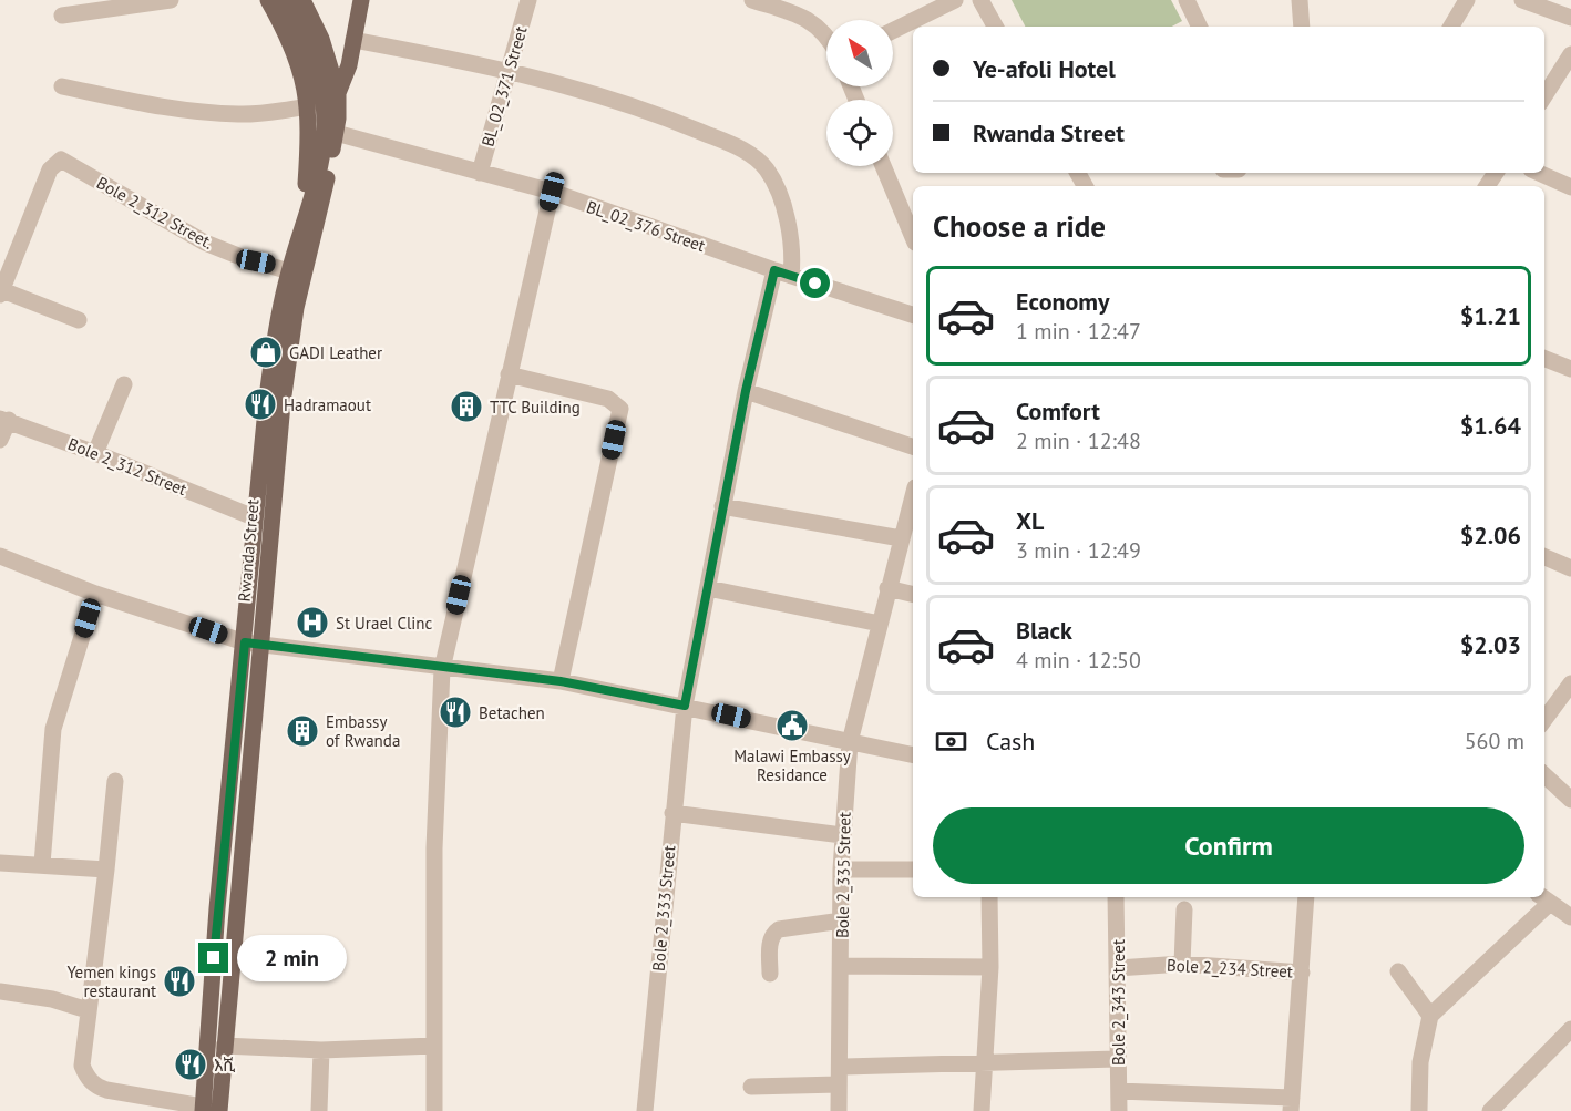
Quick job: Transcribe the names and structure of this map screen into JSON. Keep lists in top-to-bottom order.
{
  "streets": {
    "main road": ["Rwanda Street"],
    "street": [
      "BL_02_371 Street",
      "Bole 2_312 Street.",
      "BL_02_376 Street",
      "Bole 2_312 Street",
      "Bole 2_335 Street",
      "Bole 2_333 Street",
      "Bole 2_234 Street",
      "Bole 2_343 Street"
    ]
  },
  "crossings": [
    ["BL_02_371 Street", "BL_02_376 Street"],
    ["BL_02_371 Street", "Bole 2_333 Street"],
    ["Bole 2_312 Street.", "Rwanda Street"],
    ["BL_02_376 Street", "Rwanda Street"],
    ["BL_02_376 Street", "Bole 2_333 Street"],
    ["Bole 2_312 Street", "Rwanda Street"],
    ["Rwanda Street", "Bole 2_333 Street"],
    ["Bole 2_234 Street", "Bole 2_343 Street"]
  ],
  "places": {
    "shop": ["GADI Leather"],
    "restaurant": [
      "Hadramaout",
      "Betachen",
      "Yemen kings restaurant",
      "እሺ"
    ],
    "building": ["TTC Building", "Embassy of Rwanda"],
    "hospital": ["St Urael Clinc"],
    "public building": ["Malawi Embassy Residance"]
  },
  "north": "top left",
  "page": {
    "banner": ["Ye-afoli Hotel", "Rwanda Street"],
    "heading": "Choose a ride",
    "list": [
      {
        "name": "Economy",
        "note": "1 min · 12:47",
        "value": "$1.21"
      },
      {
        "name": "Comfort",
        "note": "2 min · 12:48",
        "value": "$1.64"
      },
      {
        "name": "XL",
        "note": "3 min · 12:49",
        "value": "$2.06"
      },
      {
        "name": "Black",
        "note": "4 min · 12:50",
        "value": "$2.03"
      }
    ],
    "pay": ["Cash", "560 m"],
    "buttons": "Confirm",
    "bubble": "2 min"
  }
}
